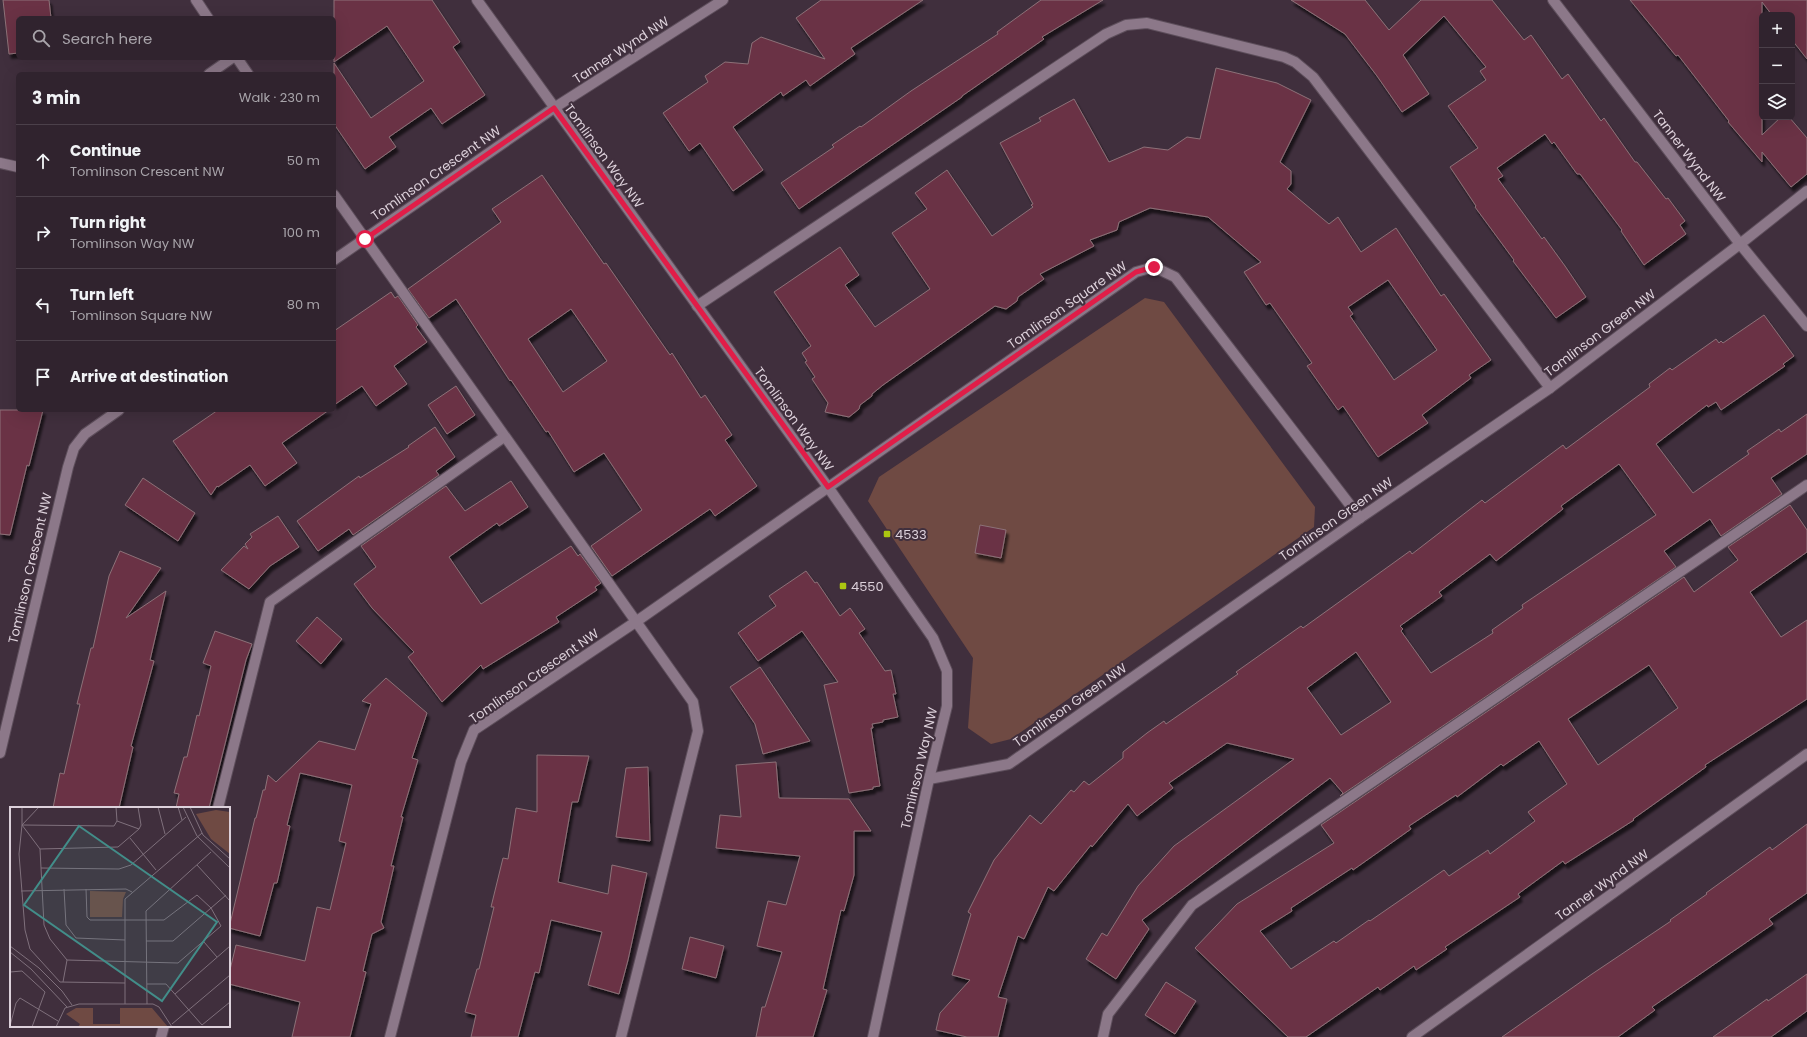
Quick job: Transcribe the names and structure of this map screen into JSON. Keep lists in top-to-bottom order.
{
  "streets": {
    "street": [
      "Tanner Wynd NW",
      "Tomlinson Way NW",
      "Tomlinson Crescent NW",
      "Tomlinson Square NW",
      "Tomlinson Green NW"
    ]
  },
  "crossings": [
    ["Tanner Wynd NW", "Tomlinson Way NW"],
    ["Tanner Wynd NW", "Tomlinson Crescent NW"],
    ["Tanner Wynd NW", "Tomlinson Green NW"],
    ["Tomlinson Way NW", "Tomlinson Crescent NW"],
    ["Tomlinson Way NW", "Tomlinson Square NW"],
    ["Tomlinson Way NW", "Tomlinson Green NW"],
    ["Tomlinson Crescent NW", "Tomlinson Square NW"],
    ["Tomlinson Square NW", "Tomlinson Green NW"]
  ],
  "places": {
    "transit": ["4533", "4550"]
  },
  "page": {
    "map_buttons": ["+", "−"],
    "search": "Search here",
    "heading": ["3 min", "Walk · 230 m"],
    "list": [
      ["Continue", "Tomlinson Crescent NW", "50 m"],
      ["Turn right", "Tomlinson Way NW", "100 m"],
      ["Turn left", "Tomlinson Square NW", "80 m"],
      "Arrive at destination"
    ]
  }
}
